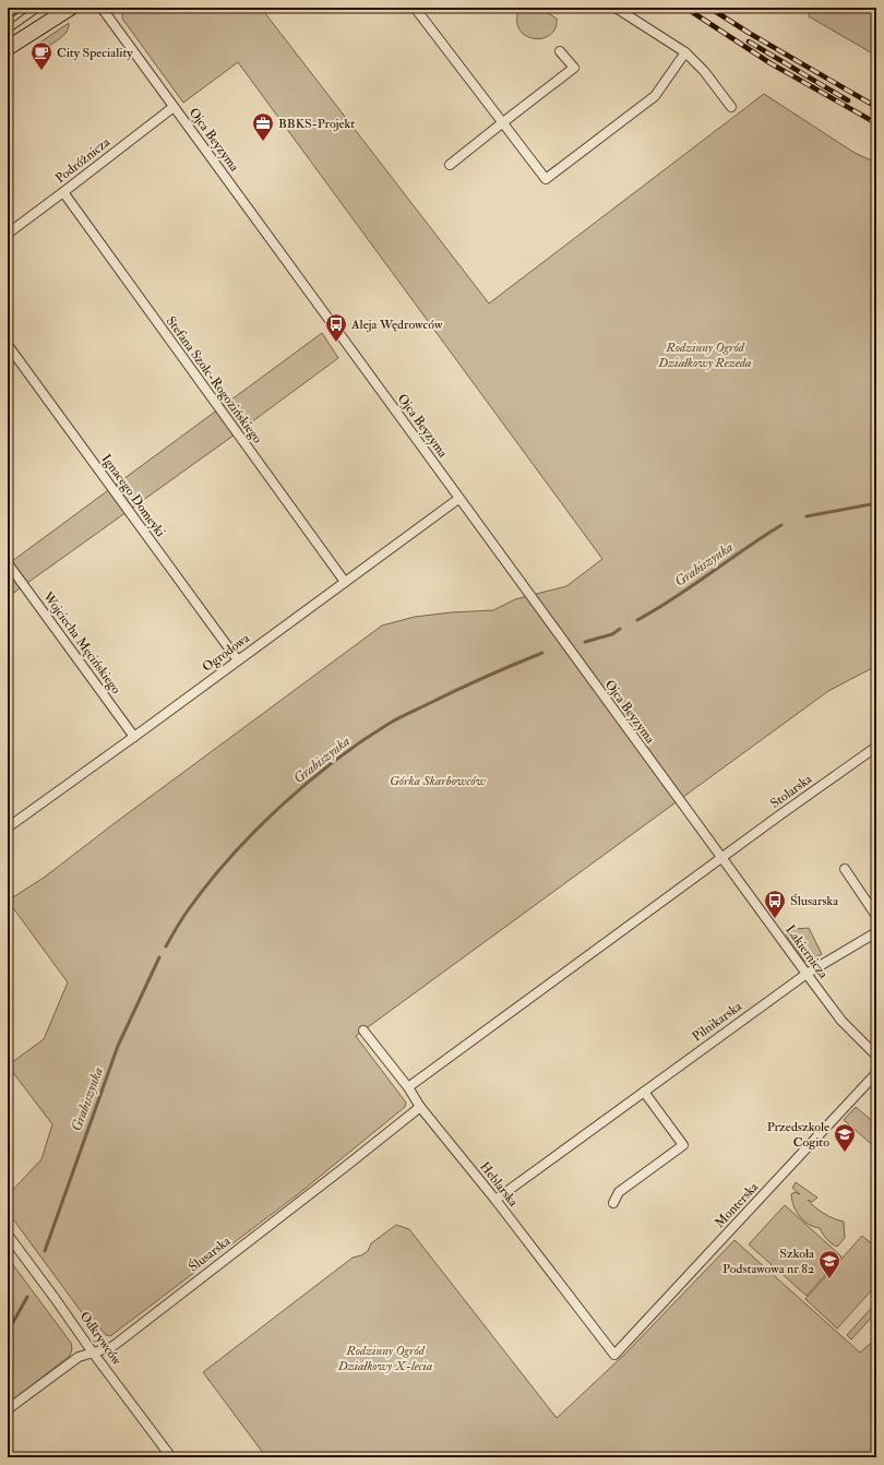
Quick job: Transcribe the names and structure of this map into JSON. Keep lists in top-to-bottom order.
{
  "streets": {
    "street": [
      "Ojca Beyzyma",
      "Podróżnicza",
      "Stefana Szolc-Rogozińskiego",
      "Ignacego Domeyki",
      "Wojciecha Męcińskiego",
      "Ogrodowa",
      "Stolarska",
      "Lakiernicza",
      "Pilnikarska",
      "Heblarska",
      "Monterska",
      "Ślusarska",
      "Odkrywców"
    ]
  },
  "crossings": [
    ["Ojca Beyzyma", "Podróżnicza"],
    ["Ojca Beyzyma", "Ogrodowa"],
    ["Ojca Beyzyma", "Stolarska"],
    ["Ojca Beyzyma", "Lakiernicza"],
    ["Podróżnicza", "Stefana Szolc-Rogozińskiego"],
    ["Stefana Szolc-Rogozińskiego", "Ogrodowa"],
    ["Ignacego Domeyki", "Ogrodowa"],
    ["Wojciecha Męcińskiego", "Ogrodowa"],
    ["Stolarska", "Lakiernicza"],
    ["Lakiernicza", "Pilnikarska"],
    ["Pilnikarska", "Heblarska"],
    ["Heblarska", "Monterska"],
    ["Heblarska", "Ślusarska"],
    ["Ślusarska", "Odkrywców"]
  ],
  "water": ["Grabiszynka"],
  "parks": ["Rodzinny Ogród Działkowy Rezeda", "Górka Skarbowców", "Rodzinny Ogród Działkowy X-lecia"],
  "places": {
    "cafe": ["City Speciality"],
    "office": ["BBKS-Projekt"],
    "bus stop": ["Aleja Wędrowców", "Ślusarska"],
    "school or university": ["Przedszkole Cogito", "Szkoła Podstawowa nr 82"]
  }
}
